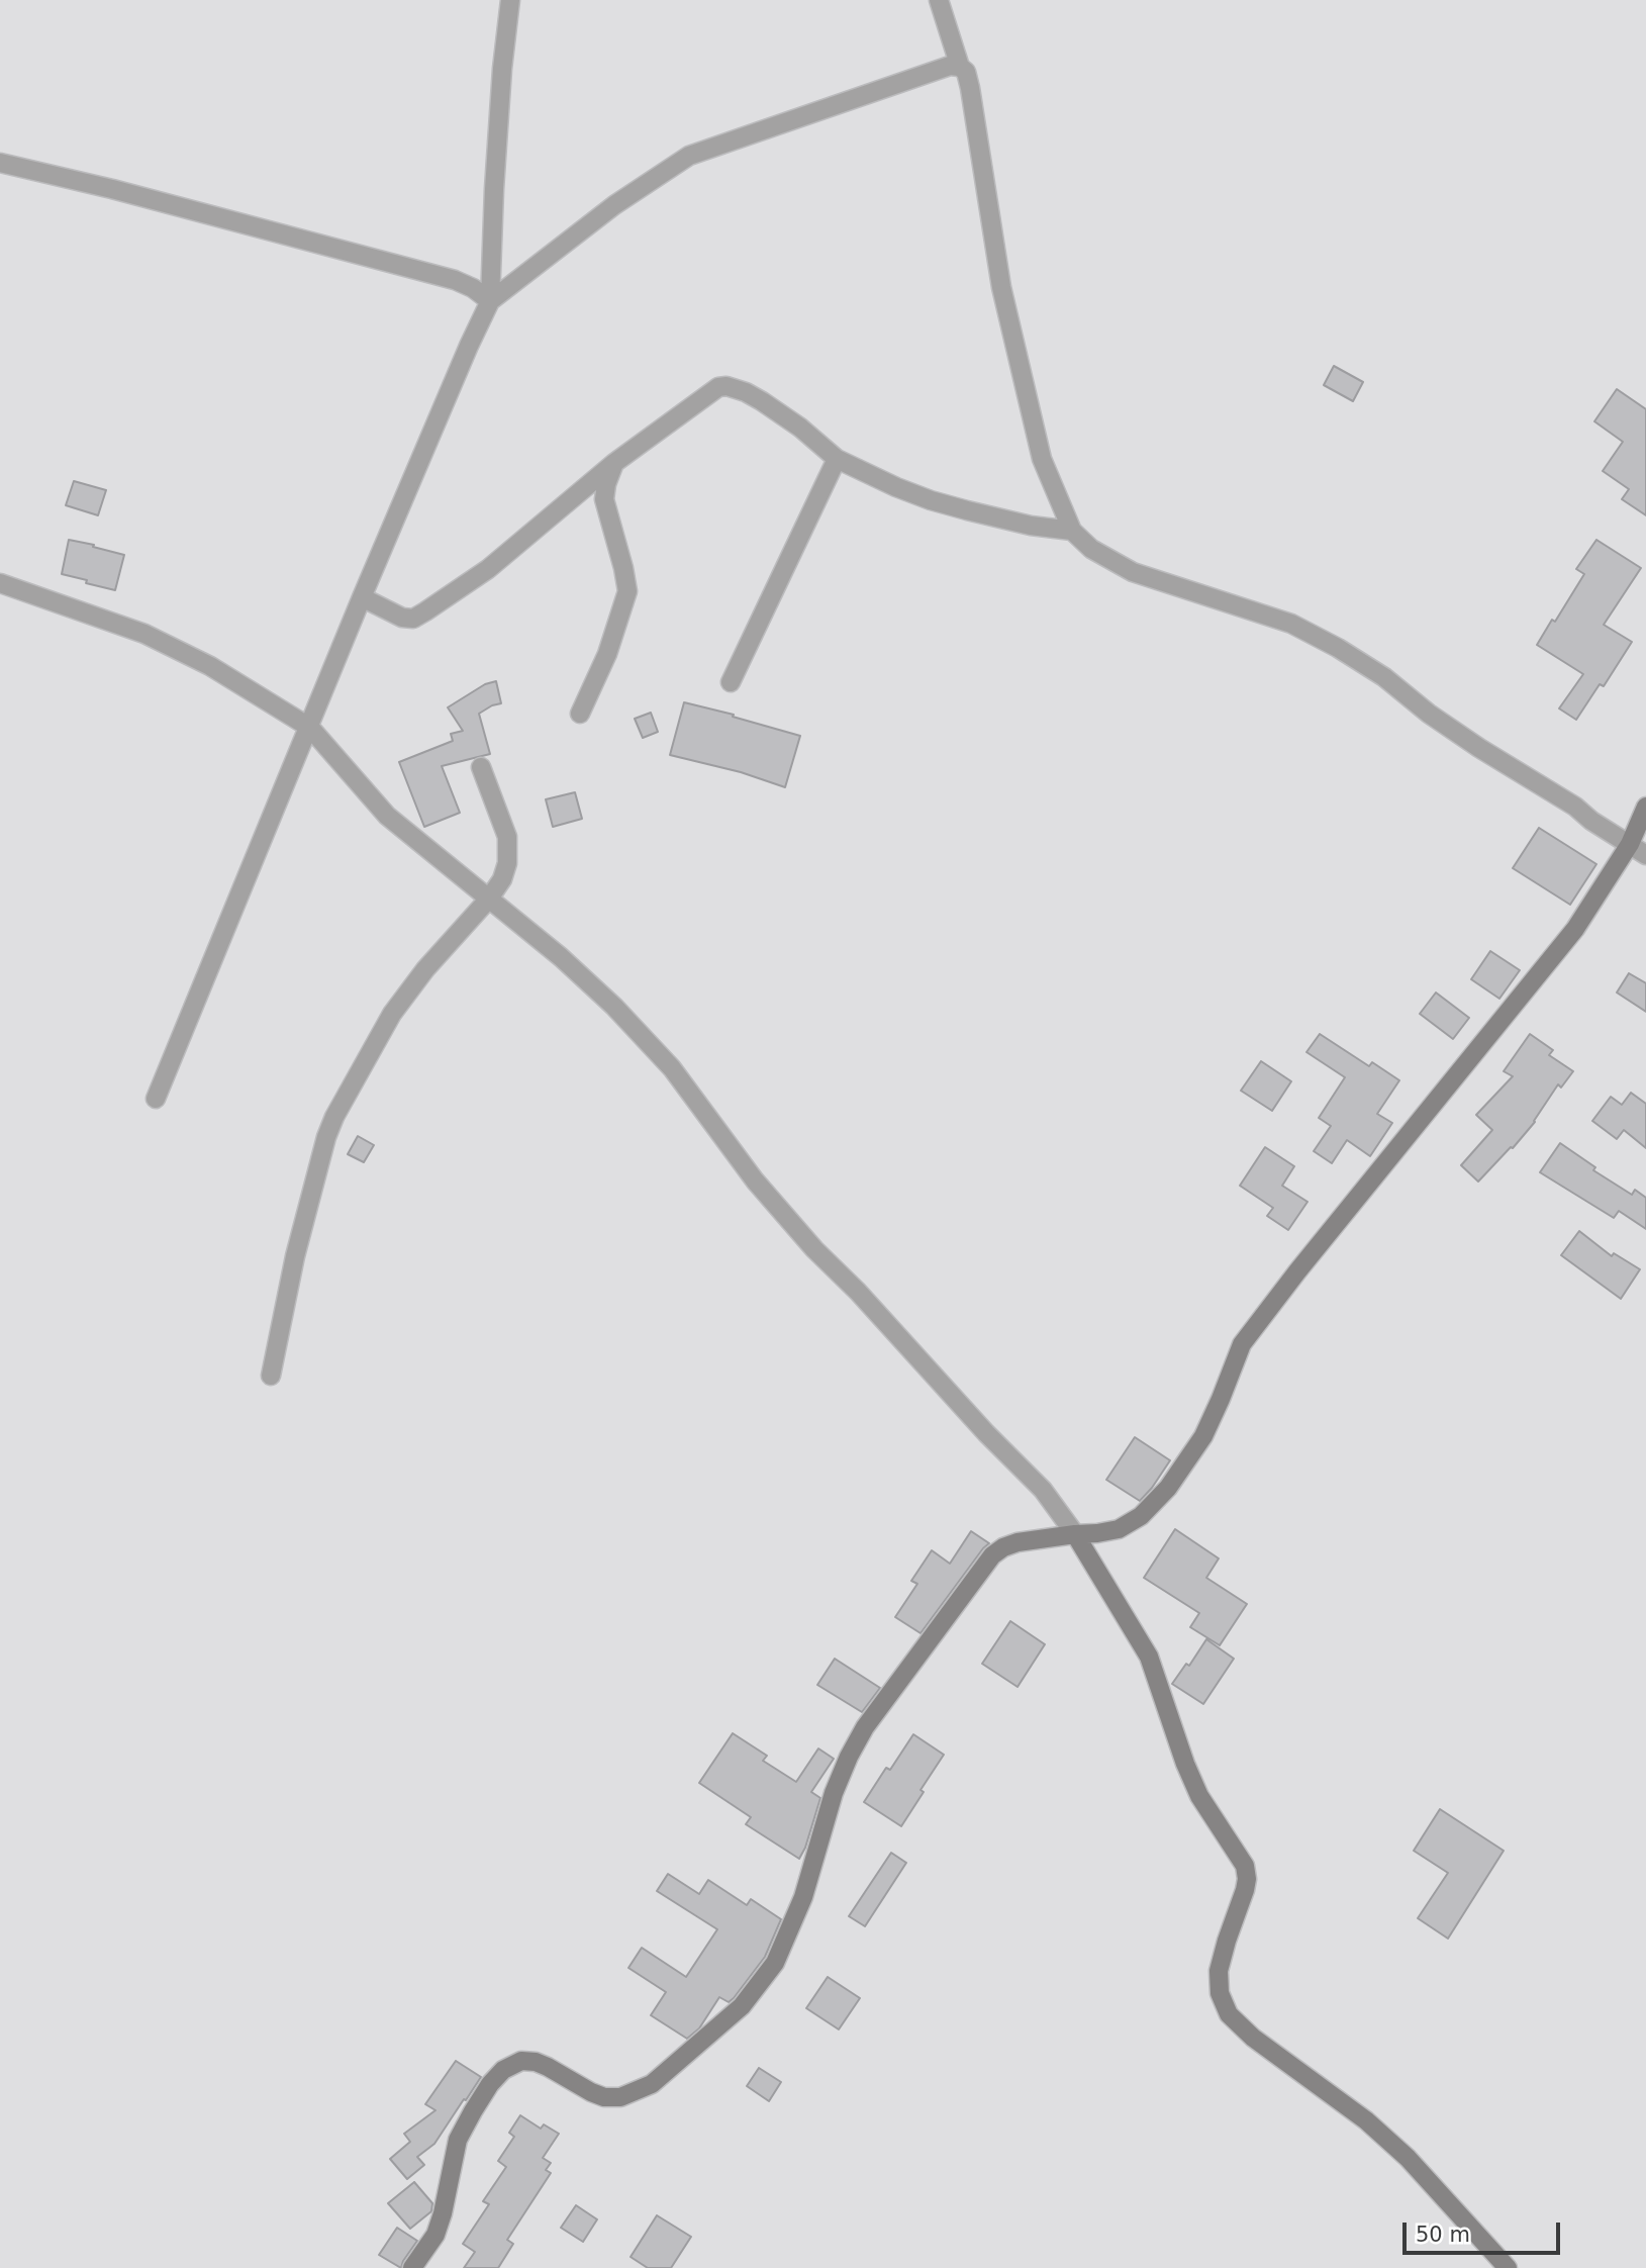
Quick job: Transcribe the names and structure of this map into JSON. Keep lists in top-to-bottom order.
{
  "scale_bar": "50 m"
}
